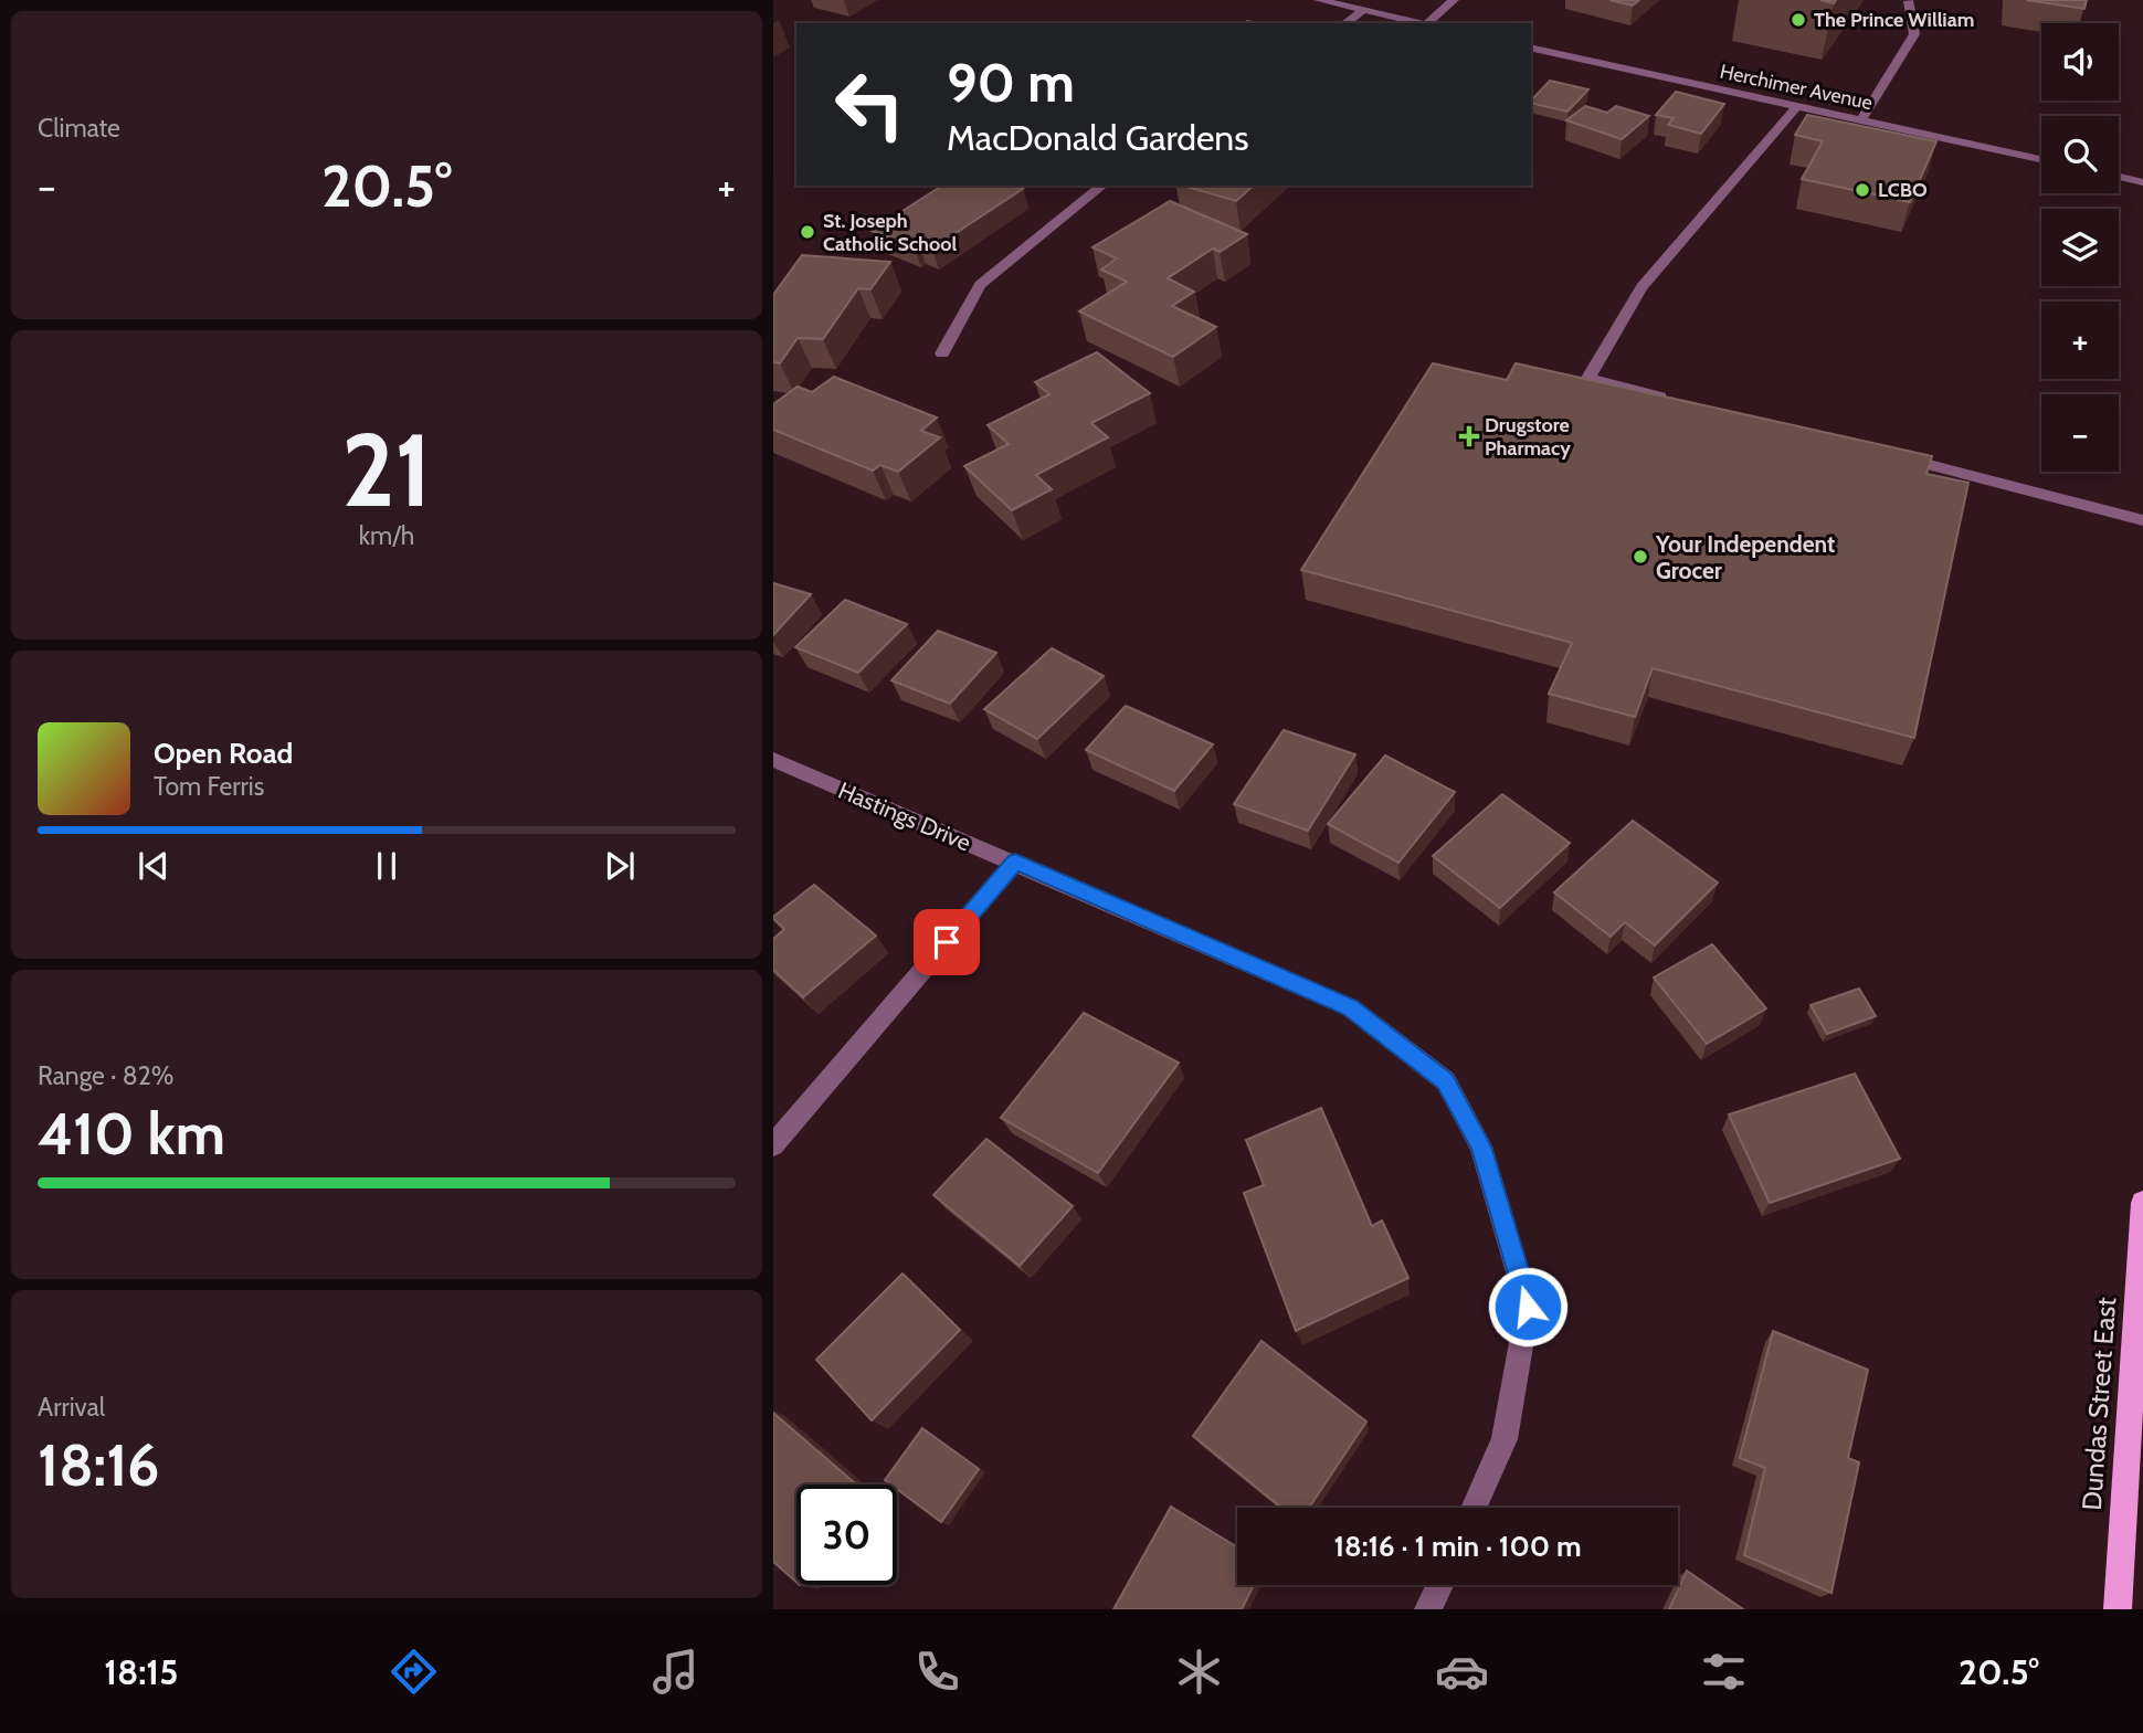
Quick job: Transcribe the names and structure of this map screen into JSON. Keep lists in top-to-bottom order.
{
  "streets": {
    "main road": ["Dundas Street East"],
    "street": ["Herchimer Avenue", "Hastings Drive"]
  },
  "places": {
    "other": [
      "The Prince William",
      "LCBO",
      "St. Joseph Catholic School",
      "Your Independent Grocer"
    ],
    "health": ["Drugstore Pharmacy"]
  },
  "page": {
    "tile": [
      "Climate",
      ["21", "km/h"],
      ["Range · 82%", "410 km"],
      ["Arrival", "18:16"]
    ],
    "map_buttons": ["+", "−"],
    "turn": ["90 m", "MacDonald Gardens"],
    "heat": ["−", "20.5°", "+"],
    "song": ["Open Road", "Tom Ferris"],
    "limit": "30",
    "trip": "18:16 · 1 min · 100 m",
    "tabs": ["18:15", "20.5°"]
  }
}
